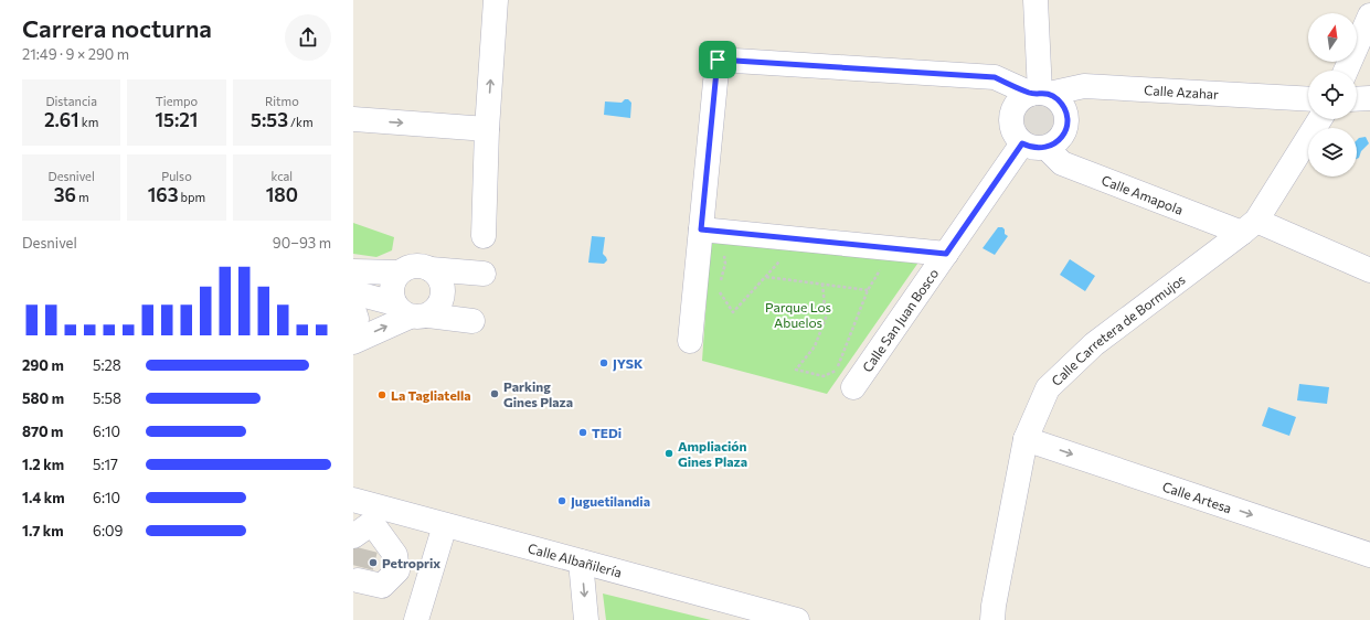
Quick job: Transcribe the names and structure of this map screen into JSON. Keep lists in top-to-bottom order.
{
  "streets": {
    "street": [
      "Calle Azahar",
      "Calle Amapola",
      "Calle San Juan Bosco",
      "Calle Carretera de Bormujos",
      "Calle Artesa",
      "Calle Albañilería"
    ]
  },
  "crossings": [
    ["Calle Azahar", "Calle Amapola"],
    ["Calle Azahar", "Calle San Juan Bosco"],
    ["Calle Amapola", "Calle San Juan Bosco"],
    ["Calle Amapola", "Calle Carretera de Bormujos"],
    ["Calle Carretera de Bormujos", "Calle Artesa"]
  ],
  "one_way": ["Calle Artesa"],
  "parks": ["Parque Los Abuelos"],
  "places": [
    "JYSK",
    "Parking Gines Plaza",
    "La Tagliatella",
    "TEDi",
    "Ampliación Gines Plaza",
    "Juguetilandia",
    "Petroprix"
  ],
  "north": "top",
  "page": {
    "heading": ["Carrera nocturna", "21:49 · 9 × 290 m"],
    "stats": [
      ["Distancia", "2.61 km"],
      ["Tiempo", "15:21"],
      ["Ritmo", "5:53 /km"],
      ["Desnivel", "36 m"],
      ["Pulso", "163 bpm"],
      ["kcal", "180"]
    ],
    "chart": ["Desnivel", "90–93 m"],
    "list": [
      {
        "name": "290 m",
        "note": "5:28"
      },
      {
        "name": "580 m",
        "note": "5:58"
      },
      {
        "name": "870 m",
        "note": "6:10"
      },
      {
        "name": "1.2 km",
        "note": "5:17"
      },
      {
        "name": "1.4 km",
        "note": "6:10"
      },
      {
        "name": "1.7 km",
        "note": "6:09"
      }
    ]
  }
}
